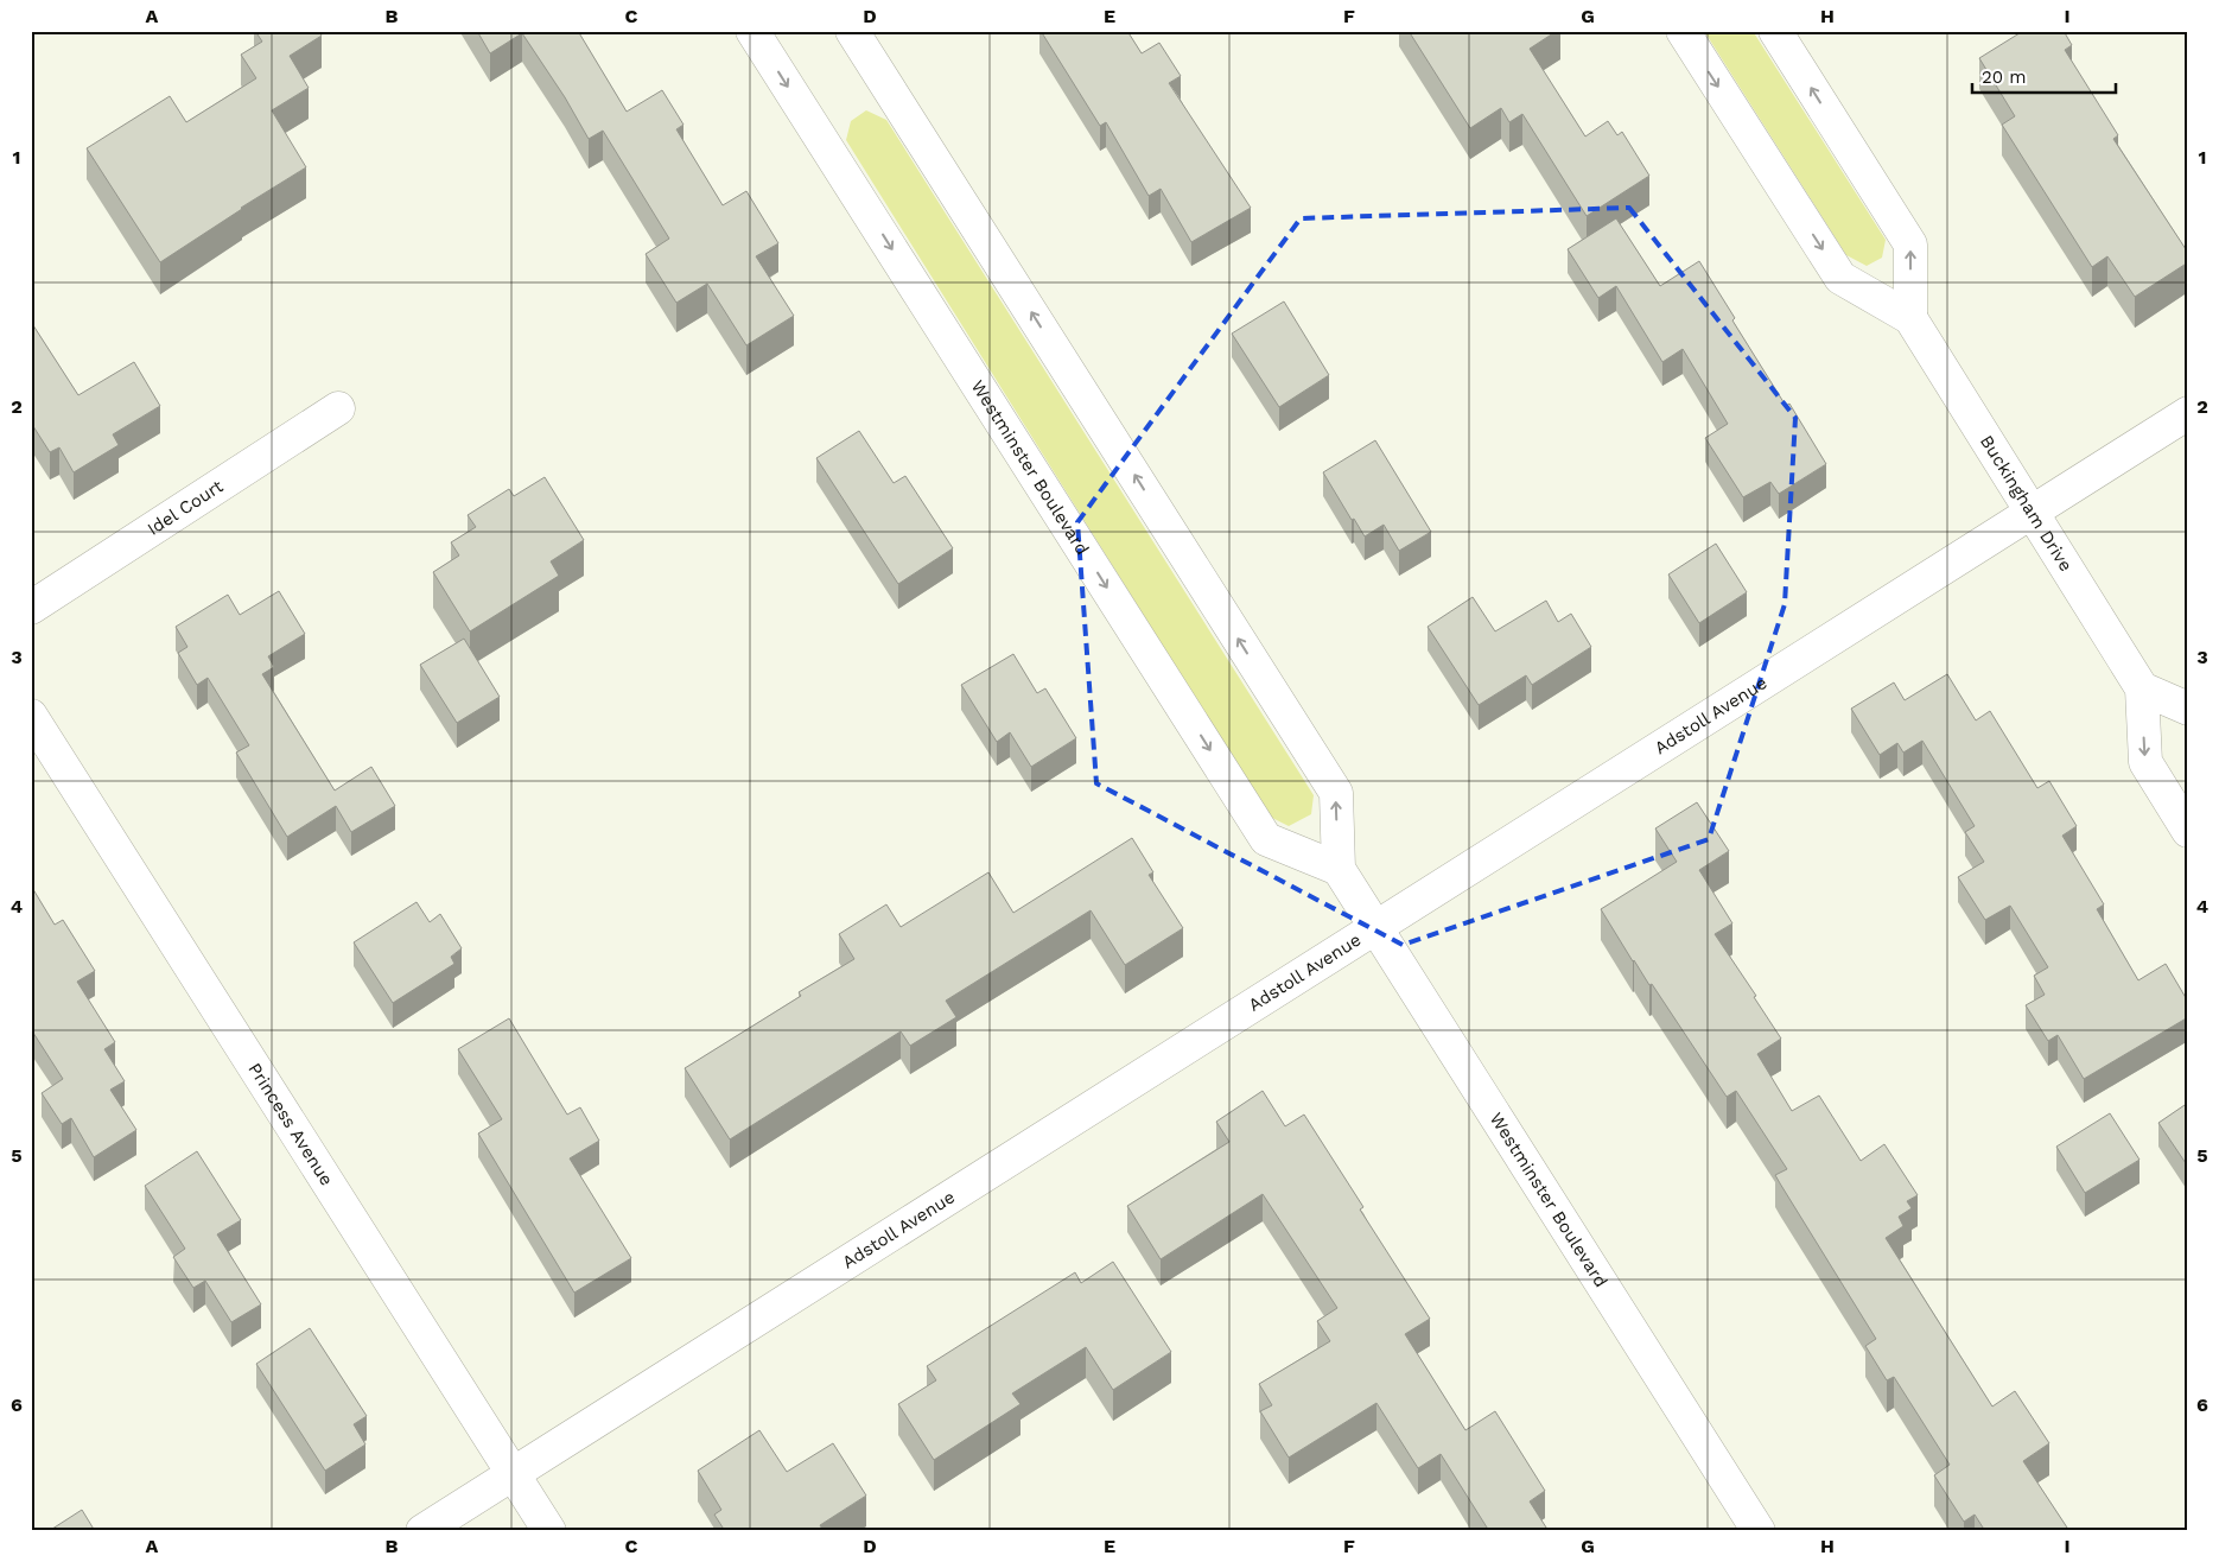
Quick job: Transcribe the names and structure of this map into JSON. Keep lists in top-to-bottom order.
{
  "streets": {
    "street": [
      "Westminster Boulevard",
      "Buckingham Drive",
      "Idel Court",
      "Adstoll Avenue",
      "Princess Avenue"
    ]
  },
  "crossings": [
    ["Westminster Boulevard", "Adstoll Avenue"],
    ["Buckingham Drive", "Adstoll Avenue"],
    ["Adstoll Avenue", "Princess Avenue"]
  ],
  "scale_bar": "20 m",
  "grid": {
    "columns": [
      "A",
      "B",
      "C",
      "D",
      "E",
      "F",
      "G",
      "H",
      "I"
    ],
    "rows": [
      "1",
      "2",
      "3",
      "4",
      "5",
      "6"
    ]
  }
}
